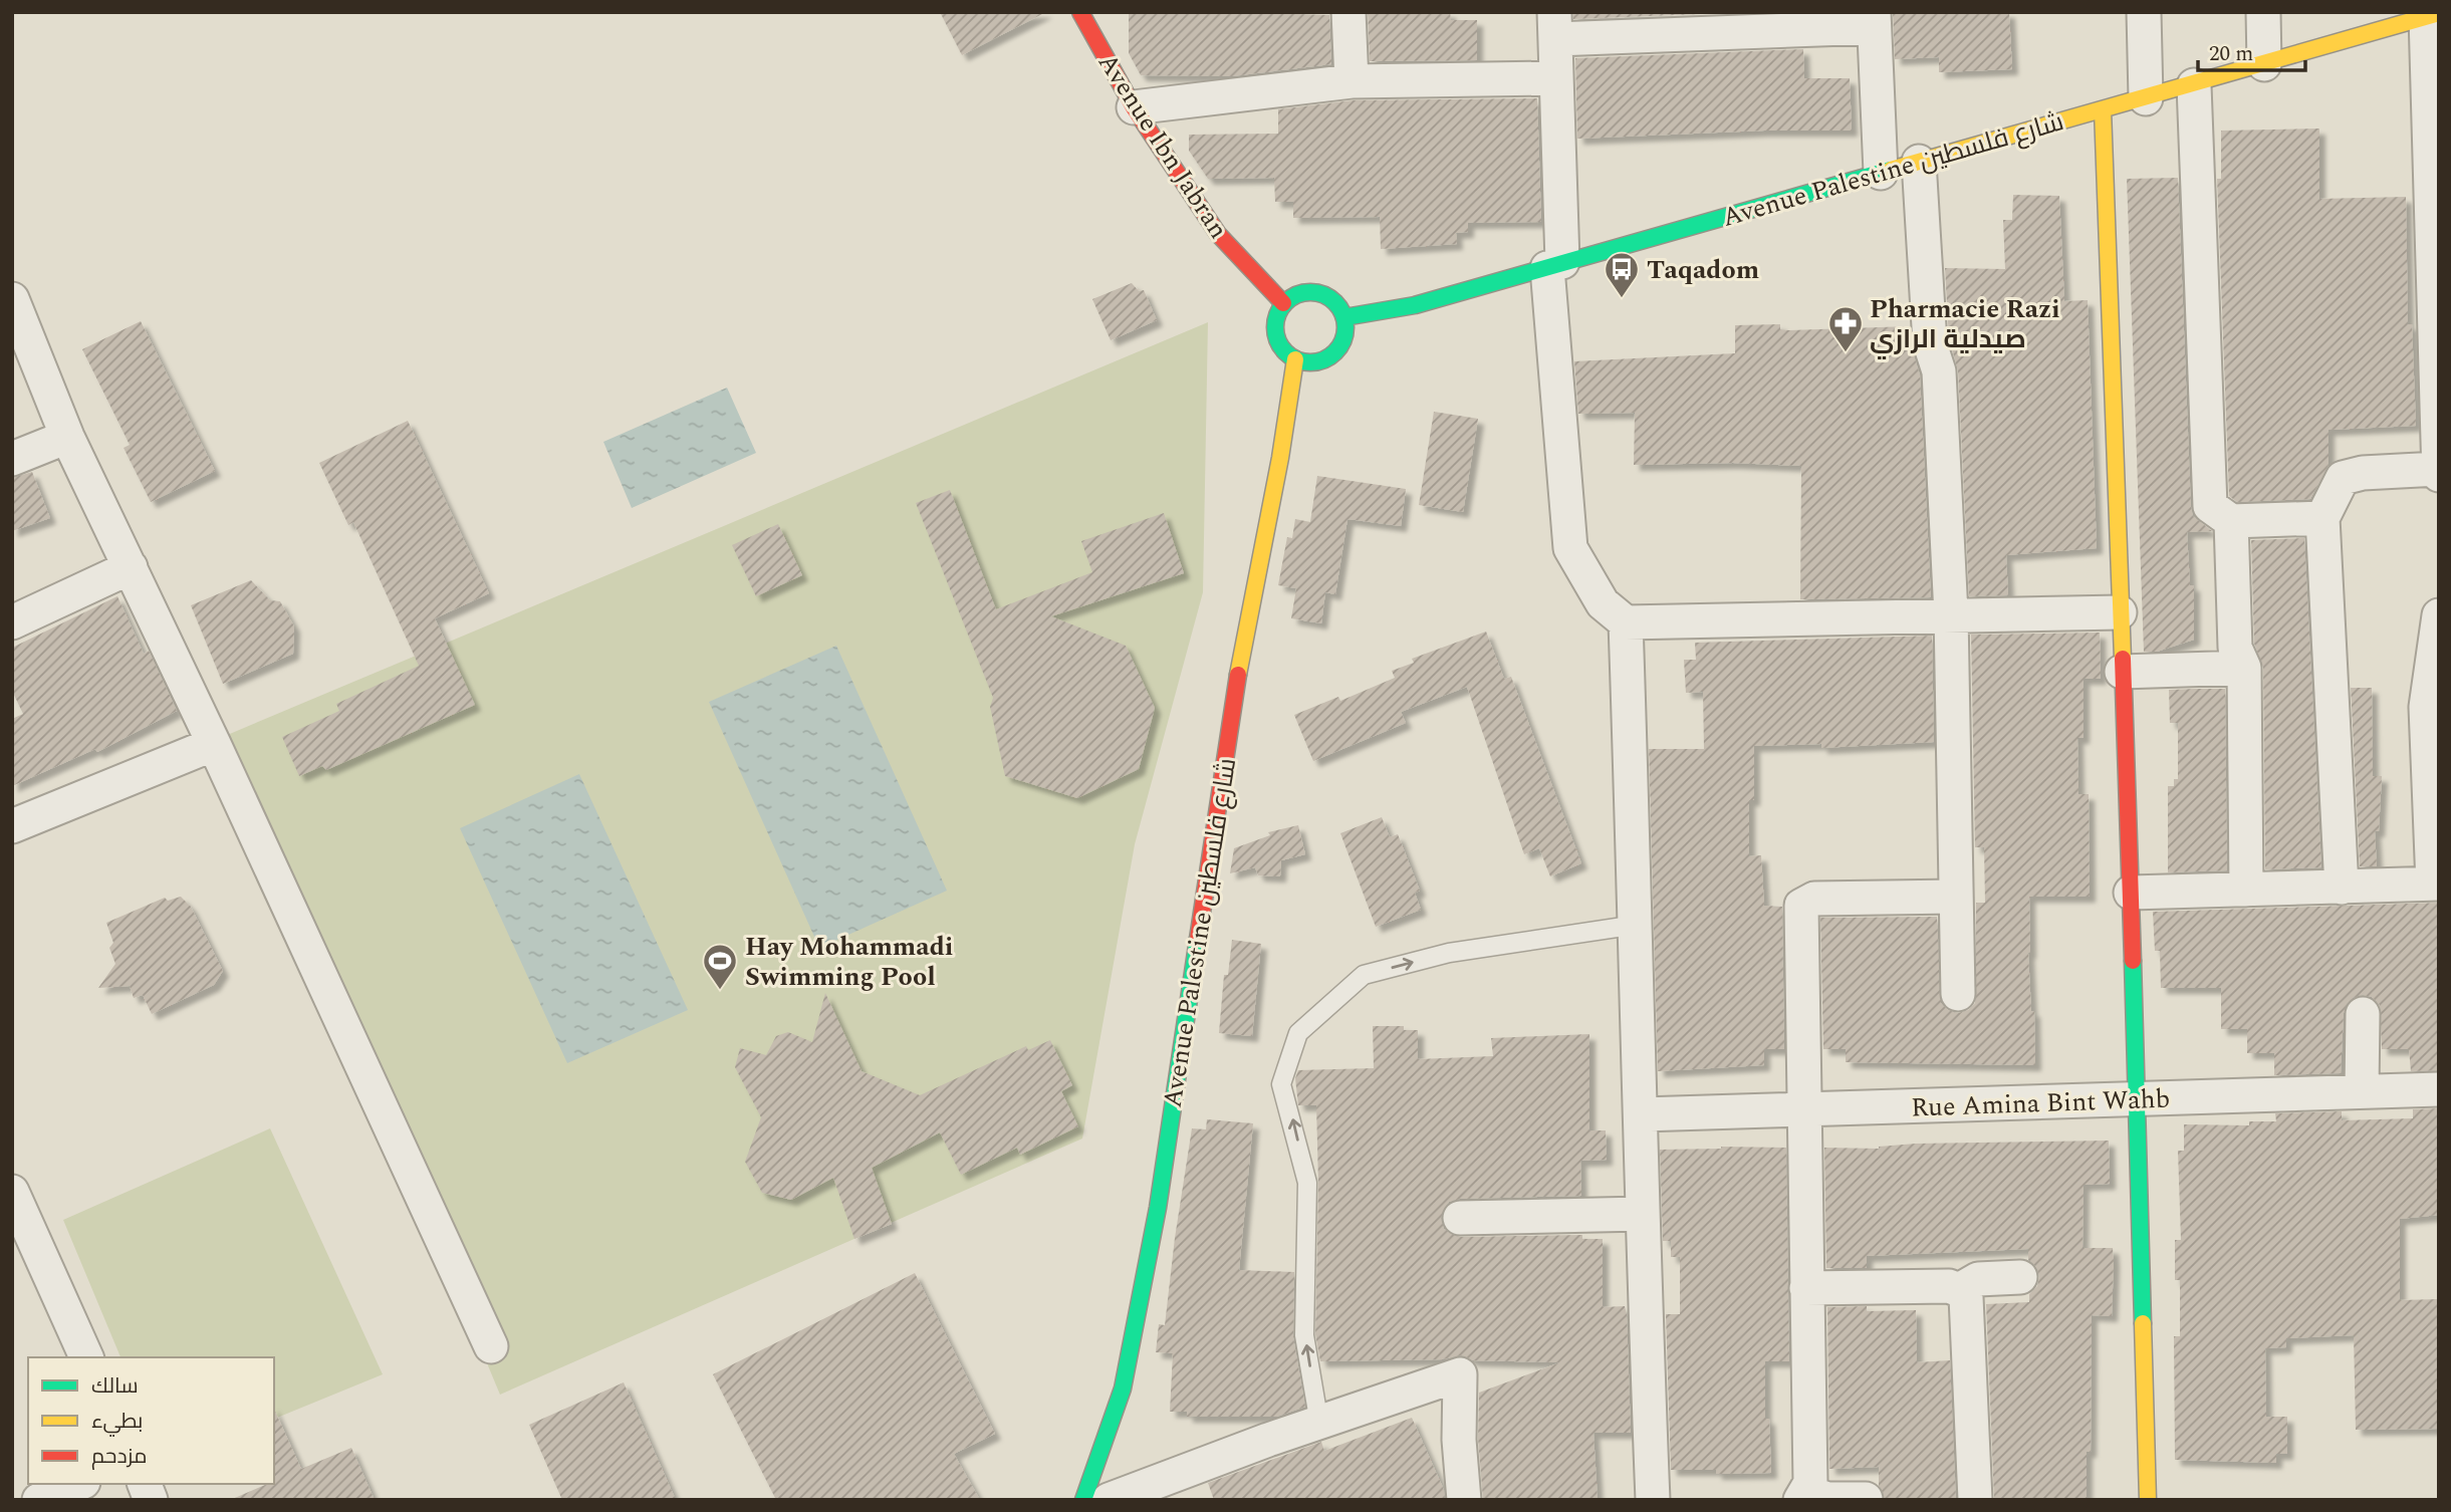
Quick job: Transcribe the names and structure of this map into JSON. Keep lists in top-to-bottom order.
{
  "streets": {
    "street": ["Avenue Ibn Jabran", "Avenue Palestine شارع فلسطين", "Rue Amina Bint Wahb"]
  },
  "crossings": [
    ["Avenue Ibn Jabran", "Avenue Palestine شارع فلسطين"]
  ],
  "places": {
    "bus stop": ["Taqadom"],
    "pharmacy": ["Pharmacie Razi صيدلية الرازي"],
    "sports": ["Hay Mohammadi Swimming Pool"]
  },
  "legend": ["سالك", "بطيء", "مزدحم"],
  "scale_bar": "20 m"
}
